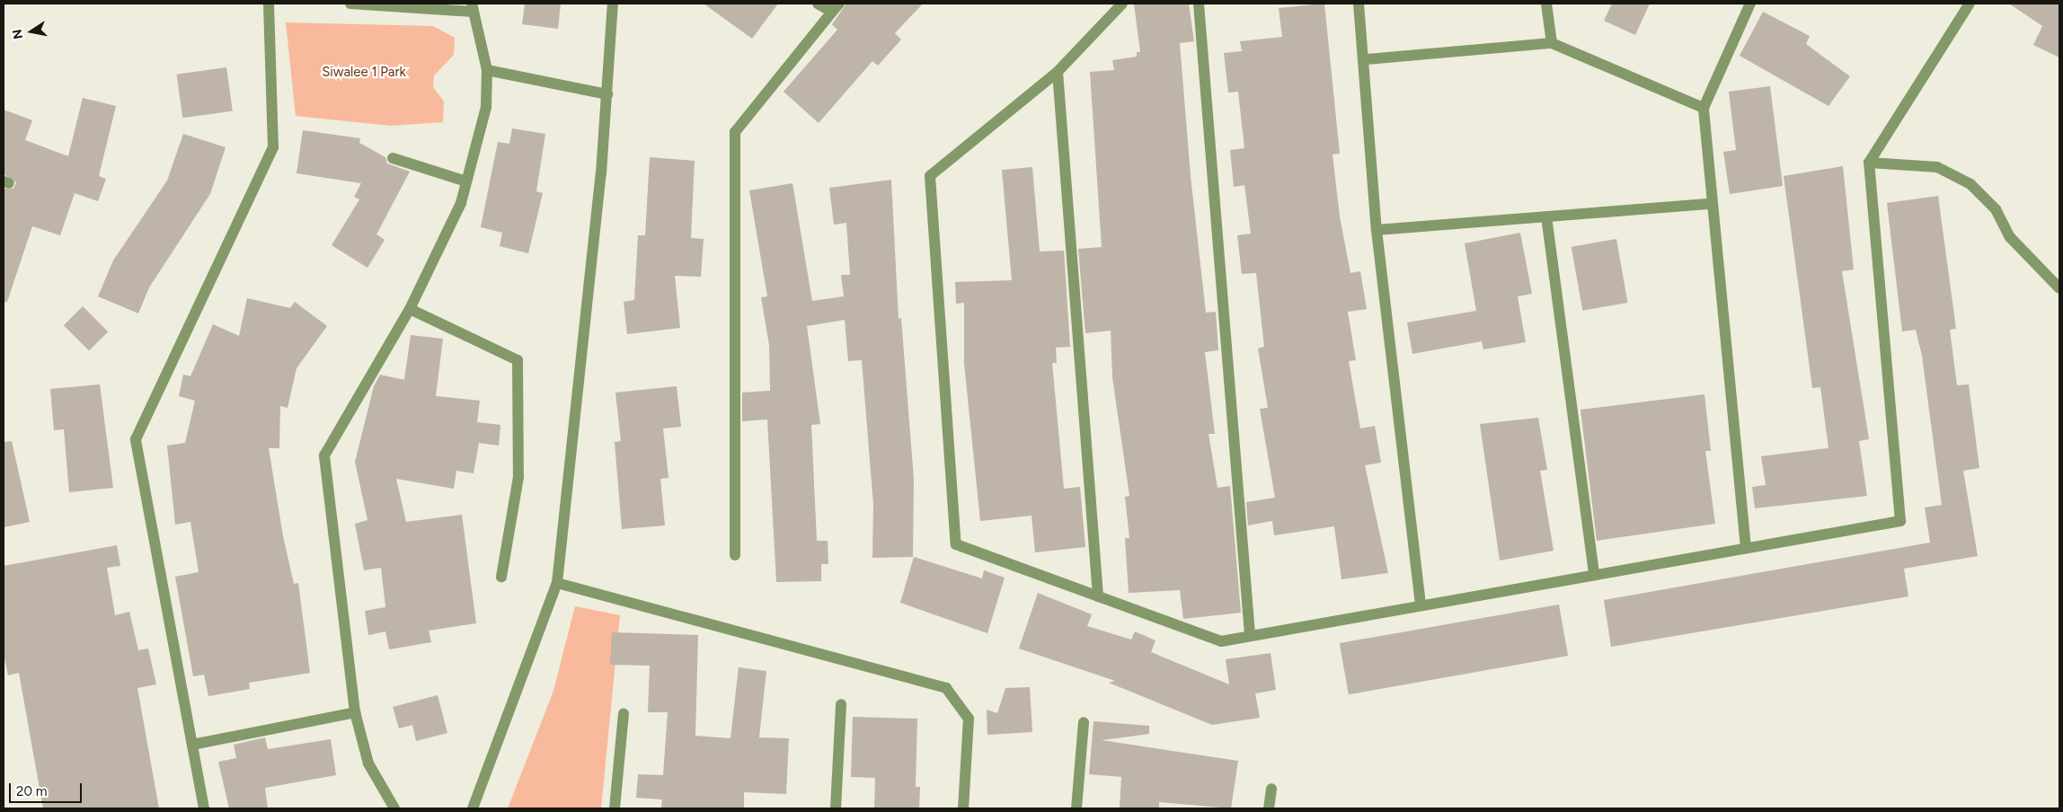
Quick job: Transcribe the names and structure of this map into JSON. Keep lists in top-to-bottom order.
{
  "parks": ["Siwalee 1 Park"],
  "scale_bar": "20 m",
  "north": "left"
}
